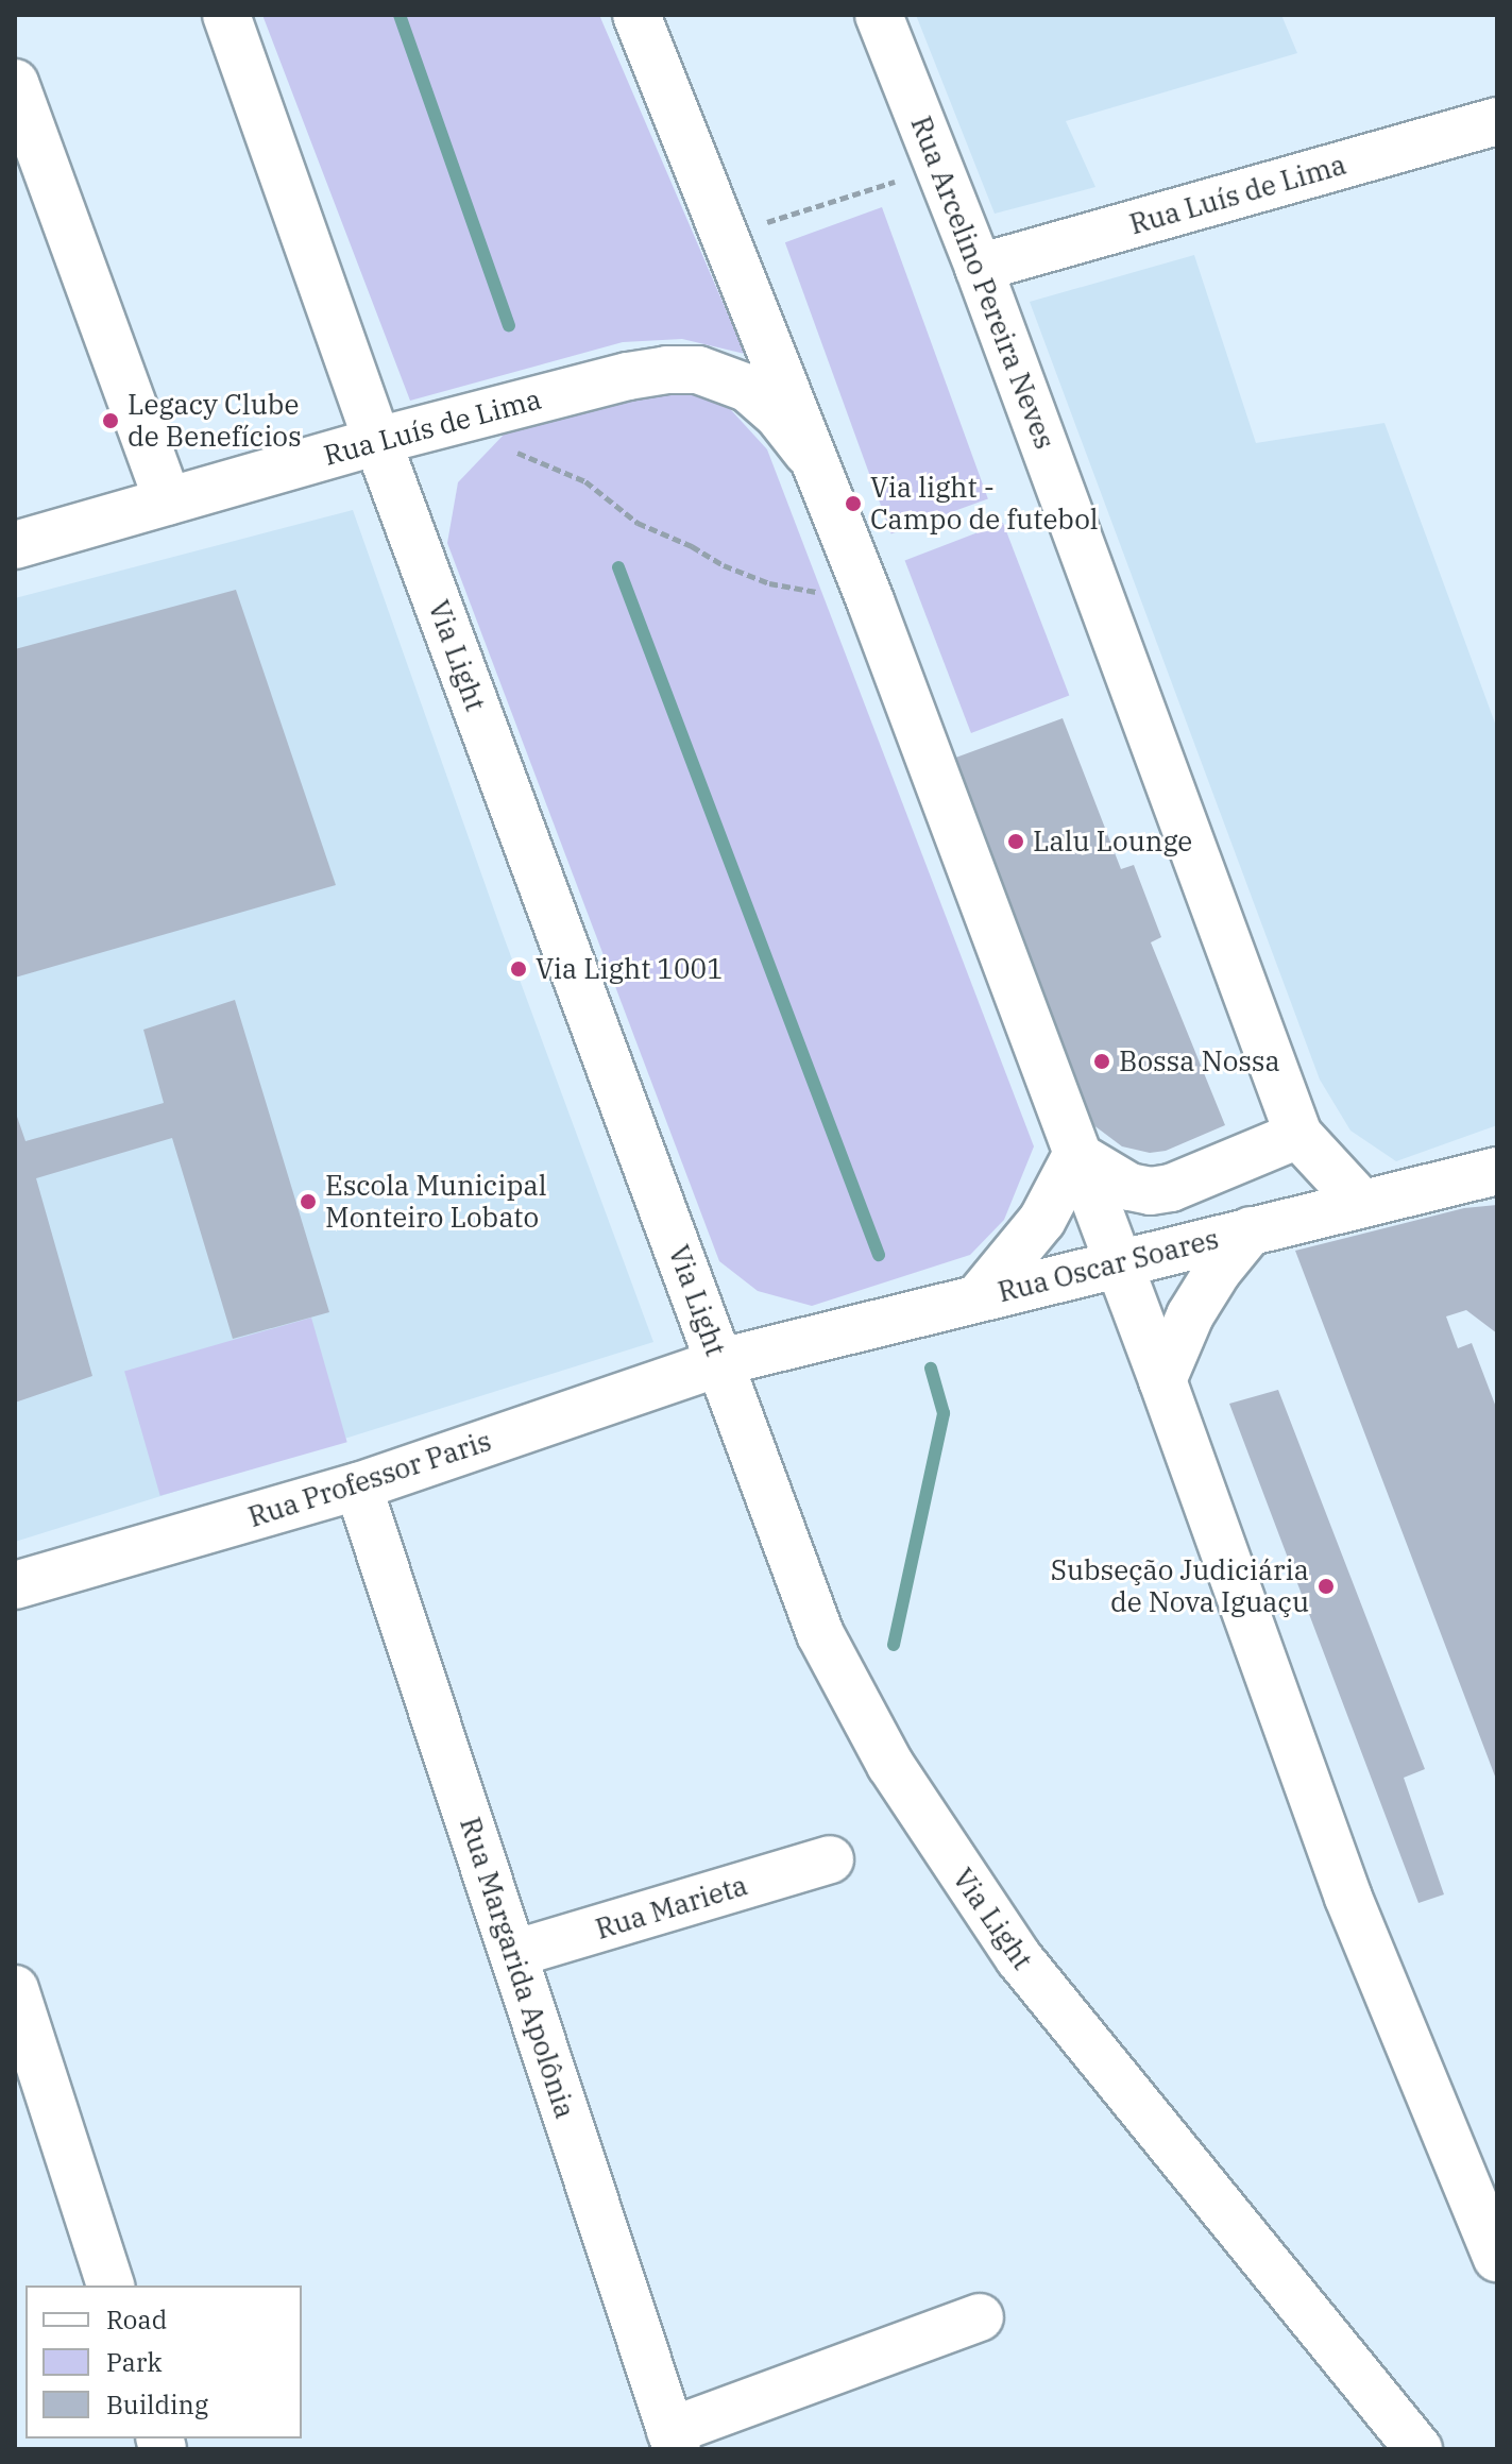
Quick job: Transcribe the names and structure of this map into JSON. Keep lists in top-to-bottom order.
{
  "streets": {
    "main road": [
      "Rua Luís de Lima",
      "Rua Arcelino Pereira Neves",
      "Via Light",
      "Rua Oscar Soares",
      "Rua Professor Paris",
      "Rua Marieta",
      "Rua Margarida Apolônia"
    ]
  },
  "crossings": [
    ["Rua Luís de Lima", "Rua Arcelino Pereira Neves"],
    ["Rua Luís de Lima", "Via Light"],
    ["Rua Arcelino Pereira Neves", "Rua Oscar Soares"],
    ["Via Light", "Rua Oscar Soares"],
    ["Via Light", "Rua Professor Paris"],
    ["Rua Oscar Soares", "Rua Professor Paris"],
    ["Rua Professor Paris", "Rua Margarida Apolônia"],
    ["Rua Marieta", "Rua Margarida Apolônia"]
  ],
  "places": [
    "Legacy Clube de Benefícios",
    "Via light - Campo de futebol",
    "Lalu Lounge",
    "Via Light 1001",
    "Bossa Nossa",
    "Escola Municipal Monteiro Lobato",
    "Subseção Judiciária de Nova Iguaçu"
  ],
  "legend": ["Road", "Park", "Building"]
}
